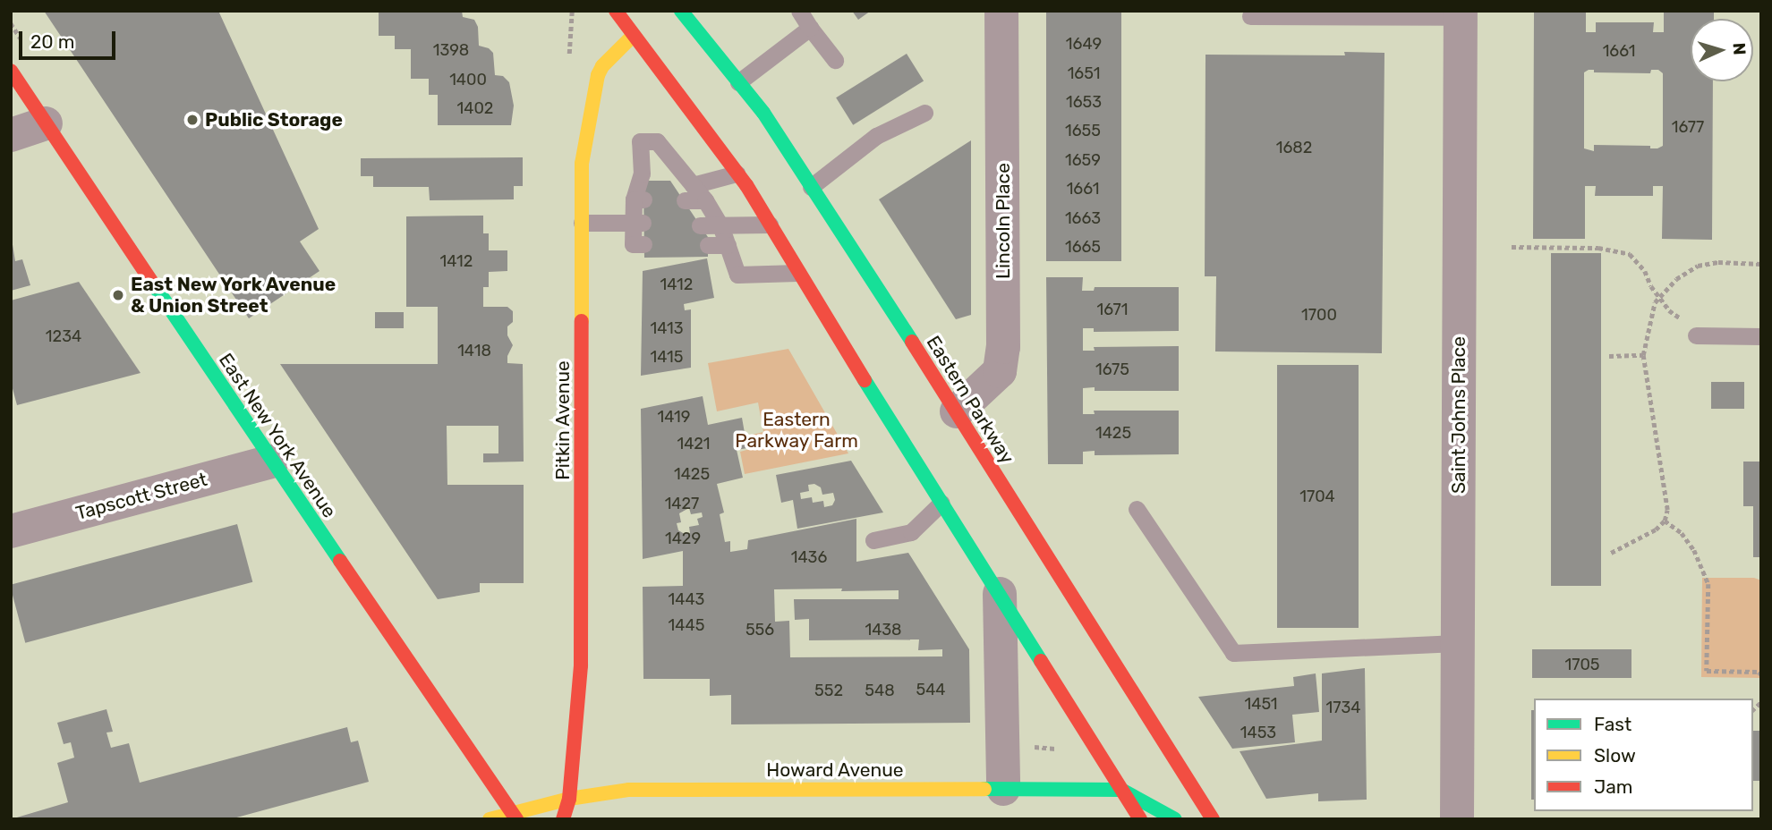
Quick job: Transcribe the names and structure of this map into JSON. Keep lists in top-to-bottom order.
{
  "streets": {
    "main road": [
      "Eastern Parkway",
      "Pitkin Avenue",
      "East New York Avenue",
      "Howard Avenue"
    ],
    "street": ["Lincoln Place", "Saint Johns Place", "Tapscott Street"]
  },
  "crossings": [
    ["Lincoln Place", "Eastern Parkway"],
    ["Pitkin Avenue", "Howard Avenue"],
    ["East New York Avenue", "Tapscott Street"],
    ["East New York Avenue", "Howard Avenue"]
  ],
  "parks": ["Eastern Parkway Farm"],
  "places": ["Public Storage", "East New York Avenue & Union Street"],
  "house_numbers": [
    "1649",
    "1398",
    "1661",
    "1651",
    "1400",
    "1653",
    "1402",
    "1677",
    "1655",
    "1682",
    "1659",
    "1661",
    "1663",
    "1665",
    "1412",
    "1412",
    "1671",
    "1700",
    "1413",
    "1234",
    "1418",
    "1415",
    "1675",
    "1419",
    "1425",
    "1421",
    "1425",
    "1704",
    "1427",
    "1429",
    "1436",
    "1443",
    "1445",
    "556",
    "1438",
    "1705",
    "544",
    "552",
    "548",
    "1451",
    "1734",
    "1453"
  ],
  "legend": ["Fast", "Slow", "Jam"],
  "scale_bar": "20 m",
  "north": "right"
}
